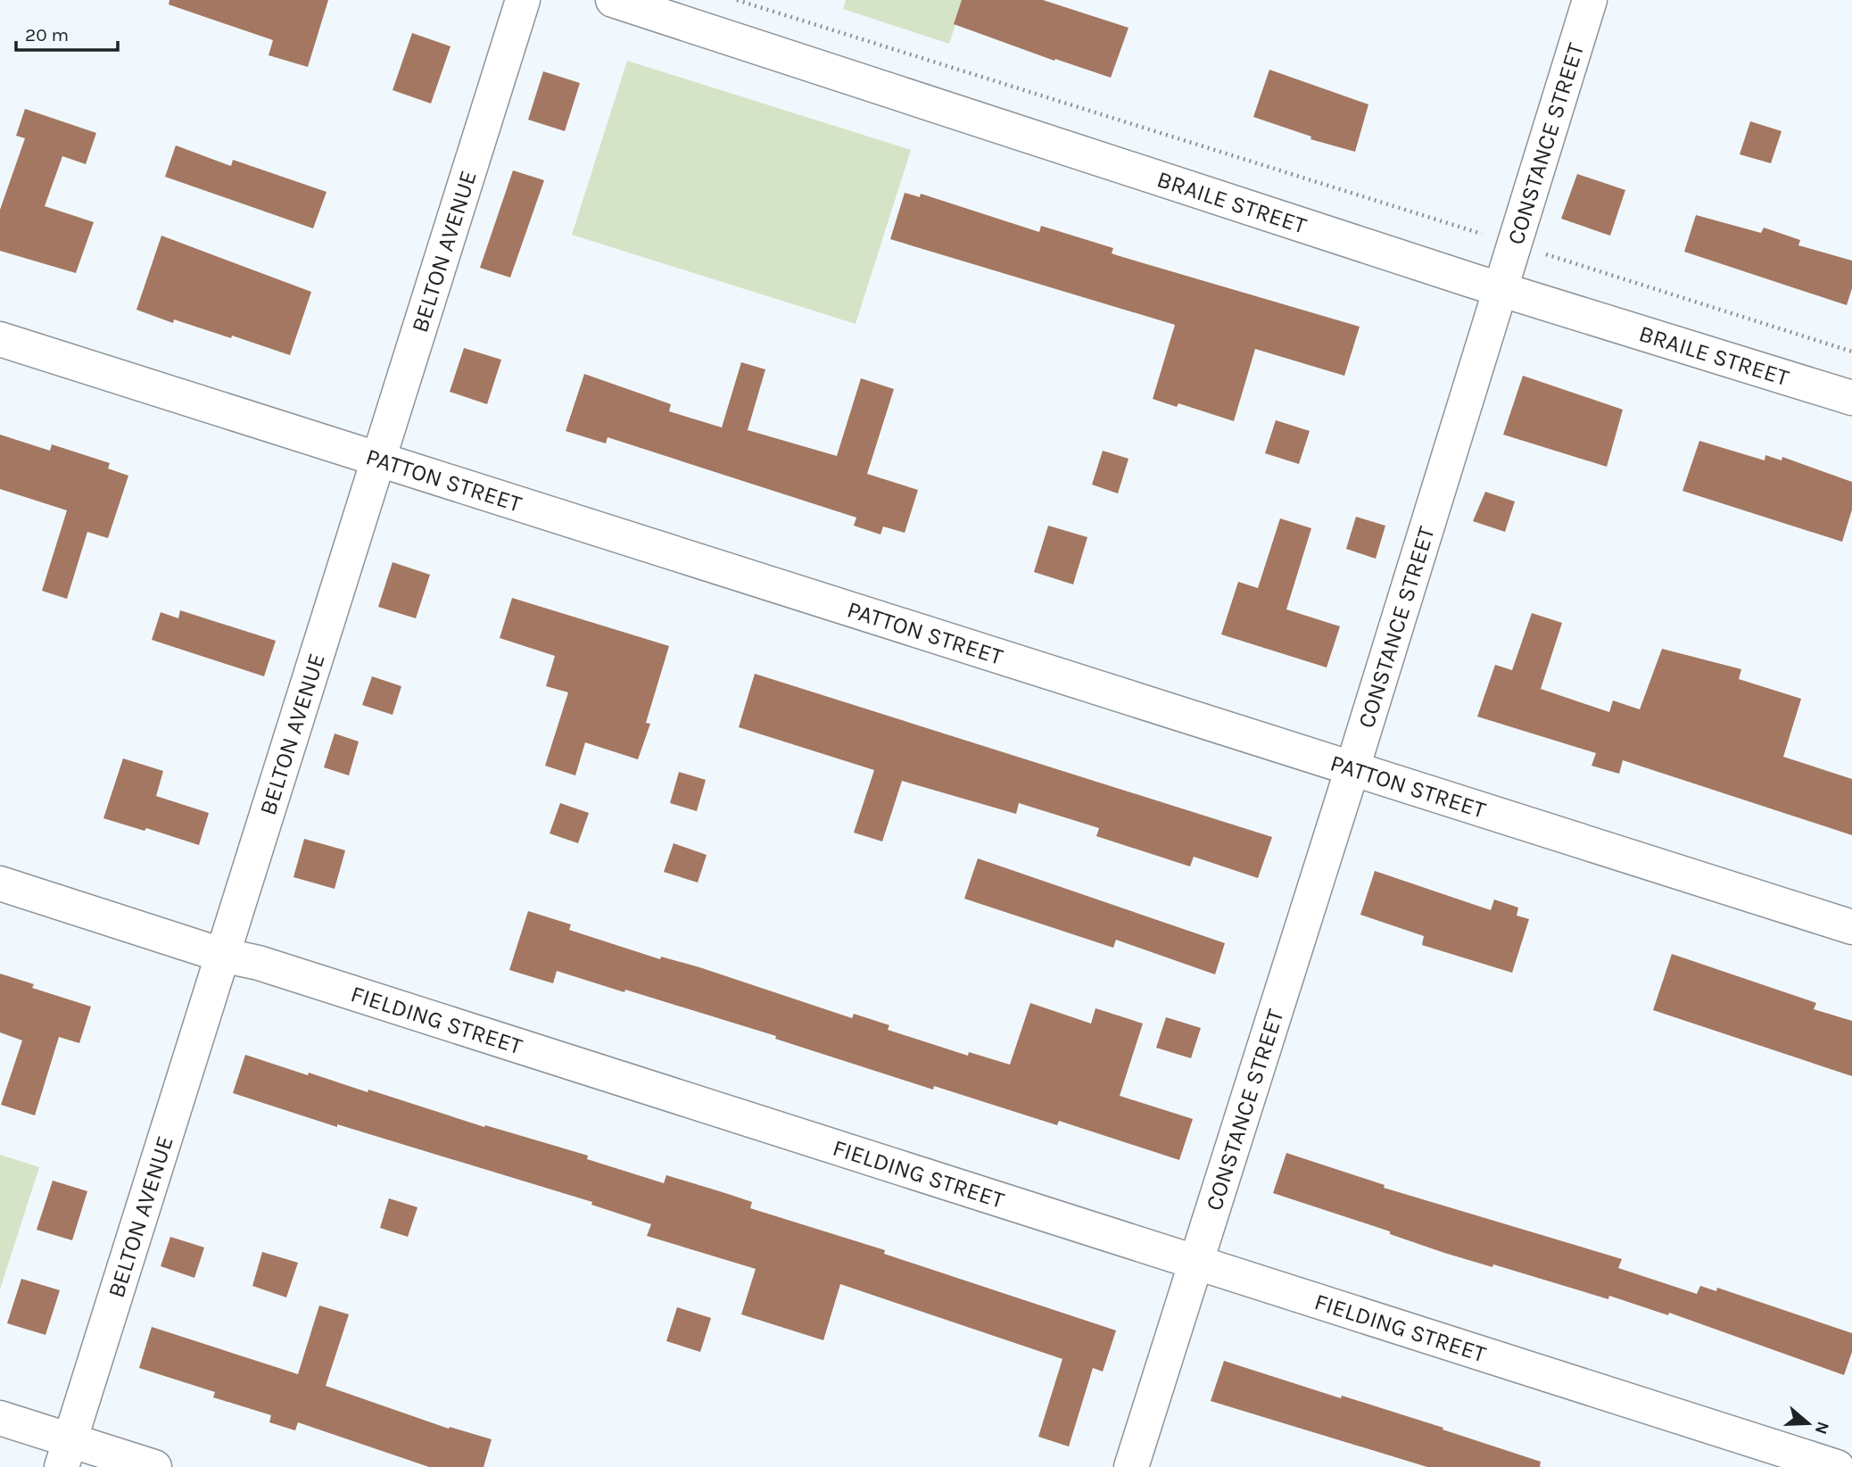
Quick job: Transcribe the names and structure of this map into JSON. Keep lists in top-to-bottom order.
{
  "streets": {
    "street": [
      "CONSTANCE STREET",
      "BRAILE STREET",
      "BELTON AVENUE",
      "PATTON STREET",
      "FIELDING STREET"
    ]
  },
  "crossings": [
    ["CONSTANCE STREET", "BRAILE STREET"],
    ["CONSTANCE STREET", "PATTON STREET"],
    ["CONSTANCE STREET", "FIELDING STREET"],
    ["BELTON AVENUE", "PATTON STREET"],
    ["BELTON AVENUE", "FIELDING STREET"]
  ],
  "scale_bar": "20 m",
  "north": "right"
}
